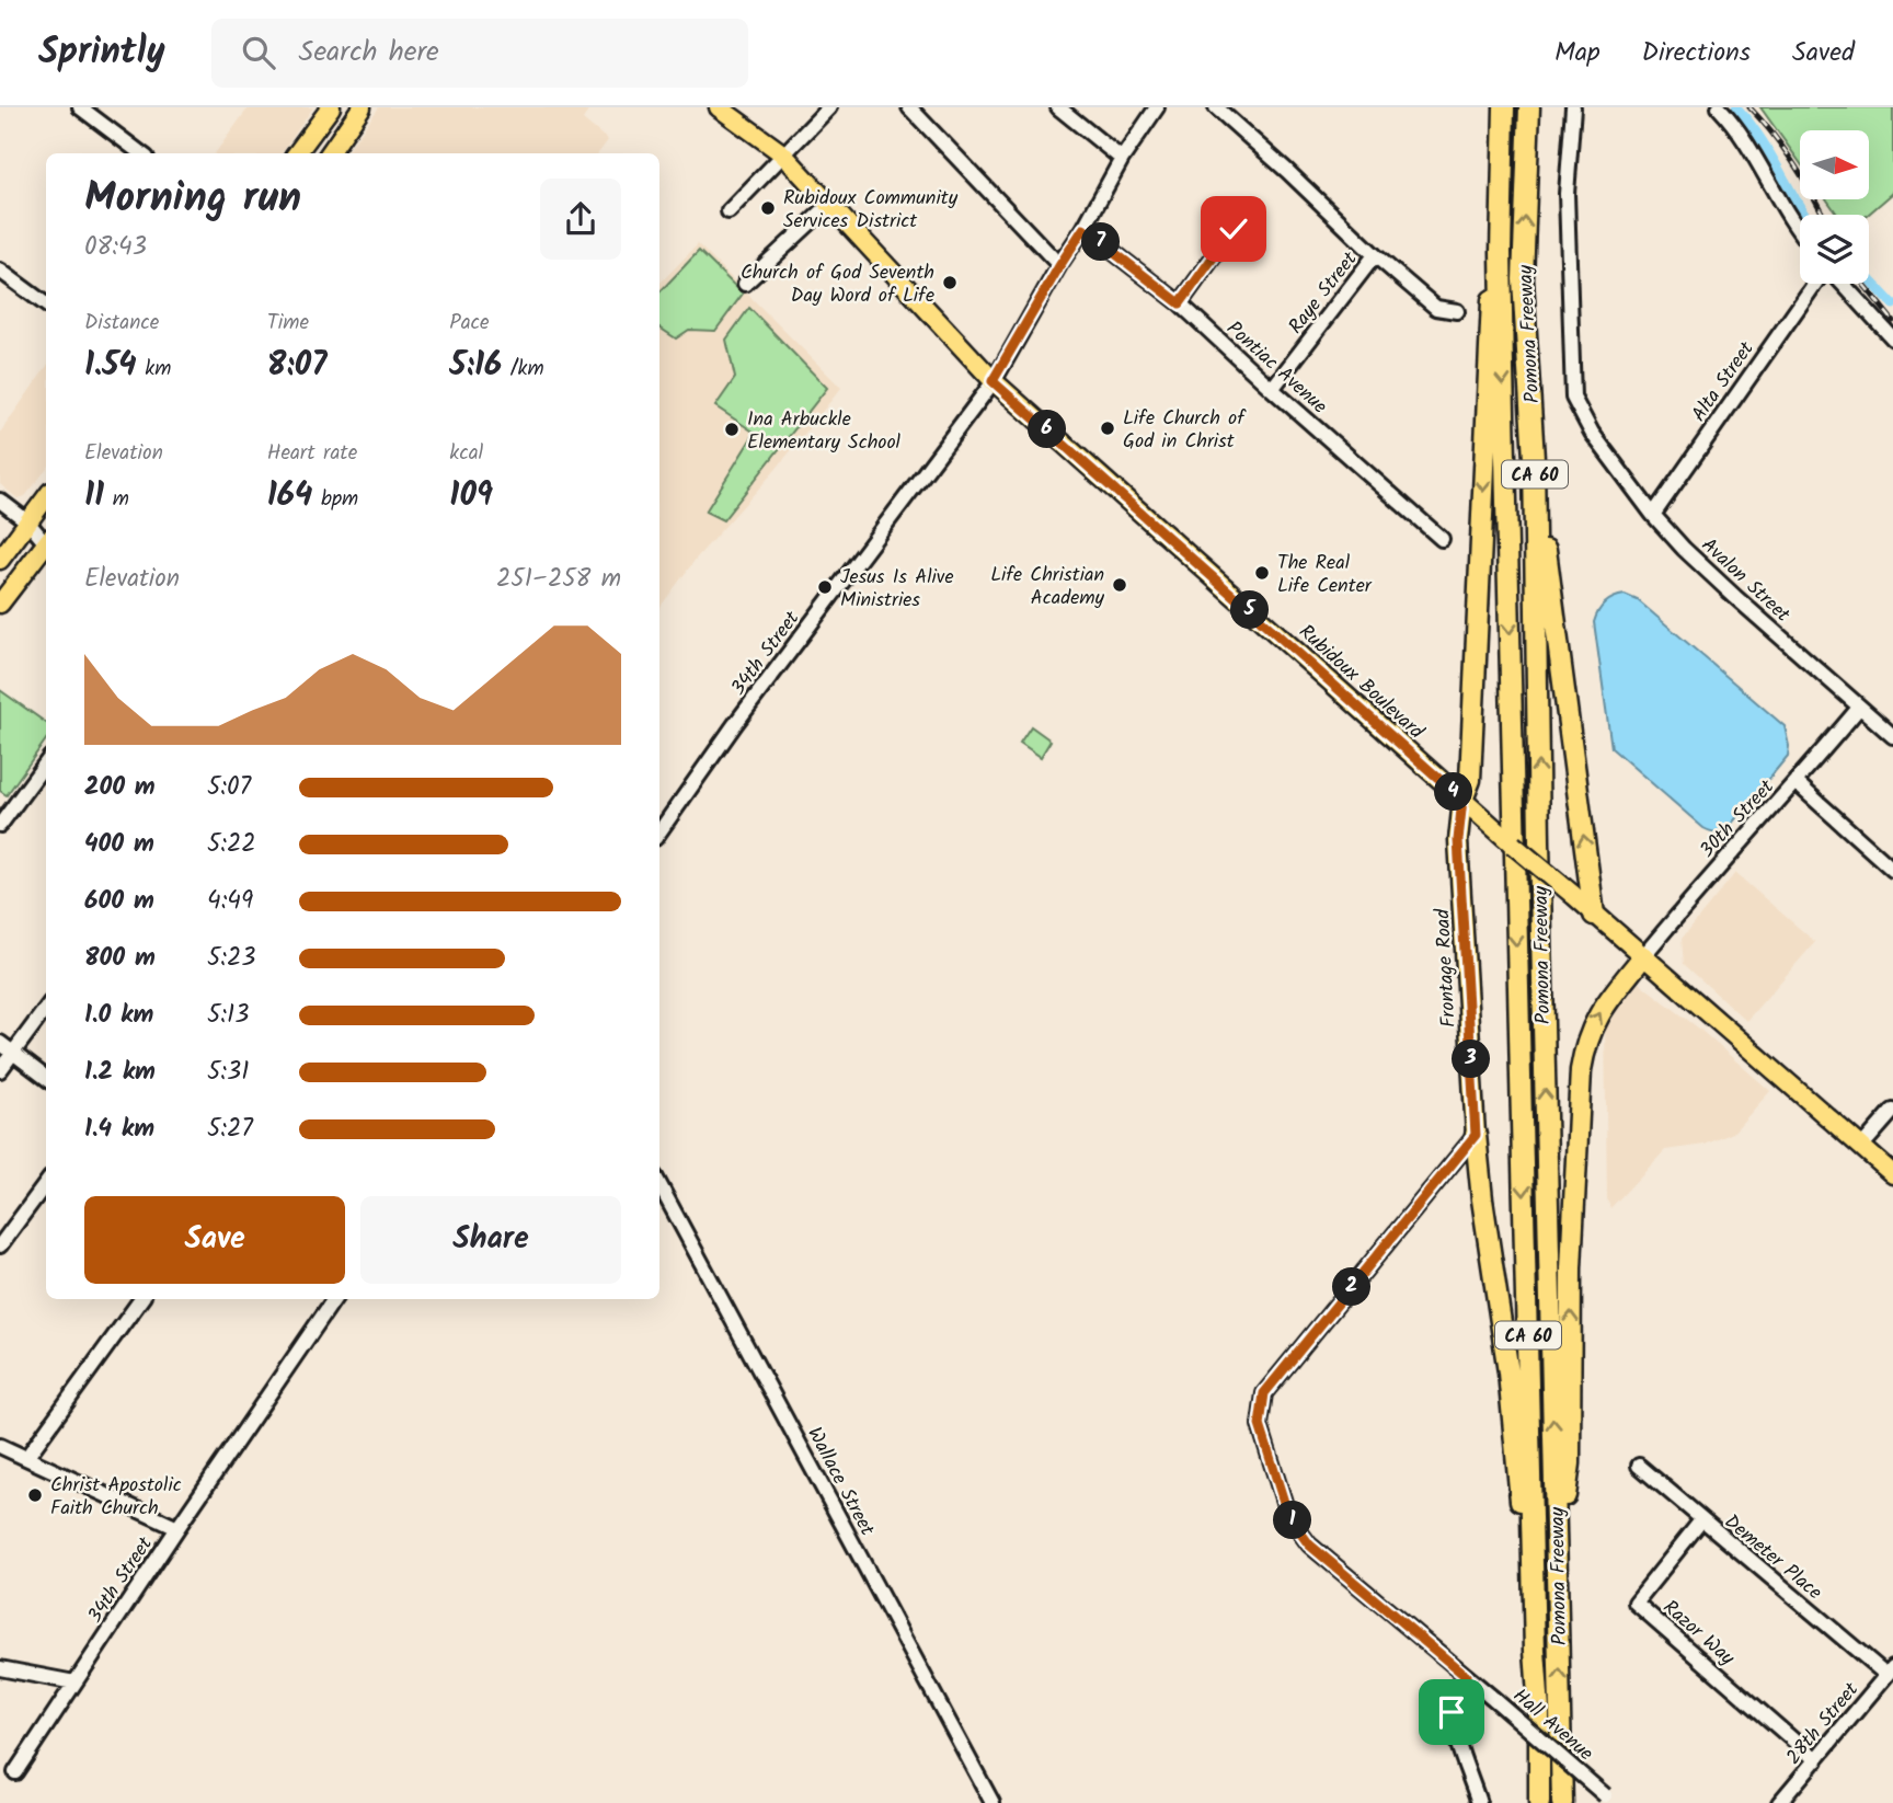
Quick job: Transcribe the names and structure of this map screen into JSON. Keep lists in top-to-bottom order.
{
  "streets": {
    "highway": ["Pomona Freeway", "CA 60"],
    "main road": ["Rubidoux Boulevard", "Frontage Road"],
    "street": [
      "Raye Street",
      "Pontiac Avenue",
      "Alta Street",
      "Avalon Street",
      "34th Street",
      "30th Street",
      "Wallace Street",
      "Demeter Place",
      "Razor Way",
      "28th Street",
      "Hall Avenue"
    ]
  },
  "crossings": [
    ["Raye Street", "Pontiac Avenue"],
    ["Pontiac Avenue", "34th Street"],
    ["Alta Street", "Avalon Street"],
    ["Avalon Street", "30th Street"],
    ["34th Street", "Rubidoux Boulevard"],
    ["Rubidoux Boulevard", "30th Street"],
    ["Rubidoux Boulevard", "Frontage Road"],
    ["Frontage Road", "Hall Avenue"],
    ["Demeter Place", "Razor Way"],
    ["Demeter Place", "28th Street"],
    ["Razor Way", "28th Street"]
  ],
  "places": [
    "Rubidoux Community Services District",
    "Church of God Seventh Day Word of Life",
    "Life Church of God in Christ",
    "Ina Arbuckle Elementary School",
    "The Real Life Center",
    "Life Christian Academy",
    "Jesus Is Alive Ministries",
    "Christ Apostolic Faith Church"
  ],
  "north": "right",
  "page": {
    "header": "Sprintly",
    "search": "Search here",
    "nav": ["Map", "Directions", "Saved"],
    "heading": ["Morning run", "08:43"],
    "pins": [
      "7",
      "6",
      "5",
      "4",
      "3",
      "2",
      "1"
    ],
    "stats": [
      ["Distance", "1.54 km"],
      ["Time", "8:07"],
      ["Pace", "5:16 /km"],
      ["Elevation", "11 m"],
      ["Heart rate", "164 bpm"],
      ["kcal", "109"]
    ],
    "chart": ["Elevation", "251–258 m"],
    "list": [
      {
        "name": "200 m",
        "note": "5:07"
      },
      {
        "name": "400 m",
        "note": "5:22"
      },
      {
        "name": "600 m",
        "note": "4:49"
      },
      {
        "name": "800 m",
        "note": "5:23"
      },
      {
        "name": "1.0 km",
        "note": "5:13"
      },
      {
        "name": "1.2 km",
        "note": "5:31"
      },
      {
        "name": "1.4 km",
        "note": "5:27"
      }
    ],
    "buttons": ["Save", "Share"]
  }
}
